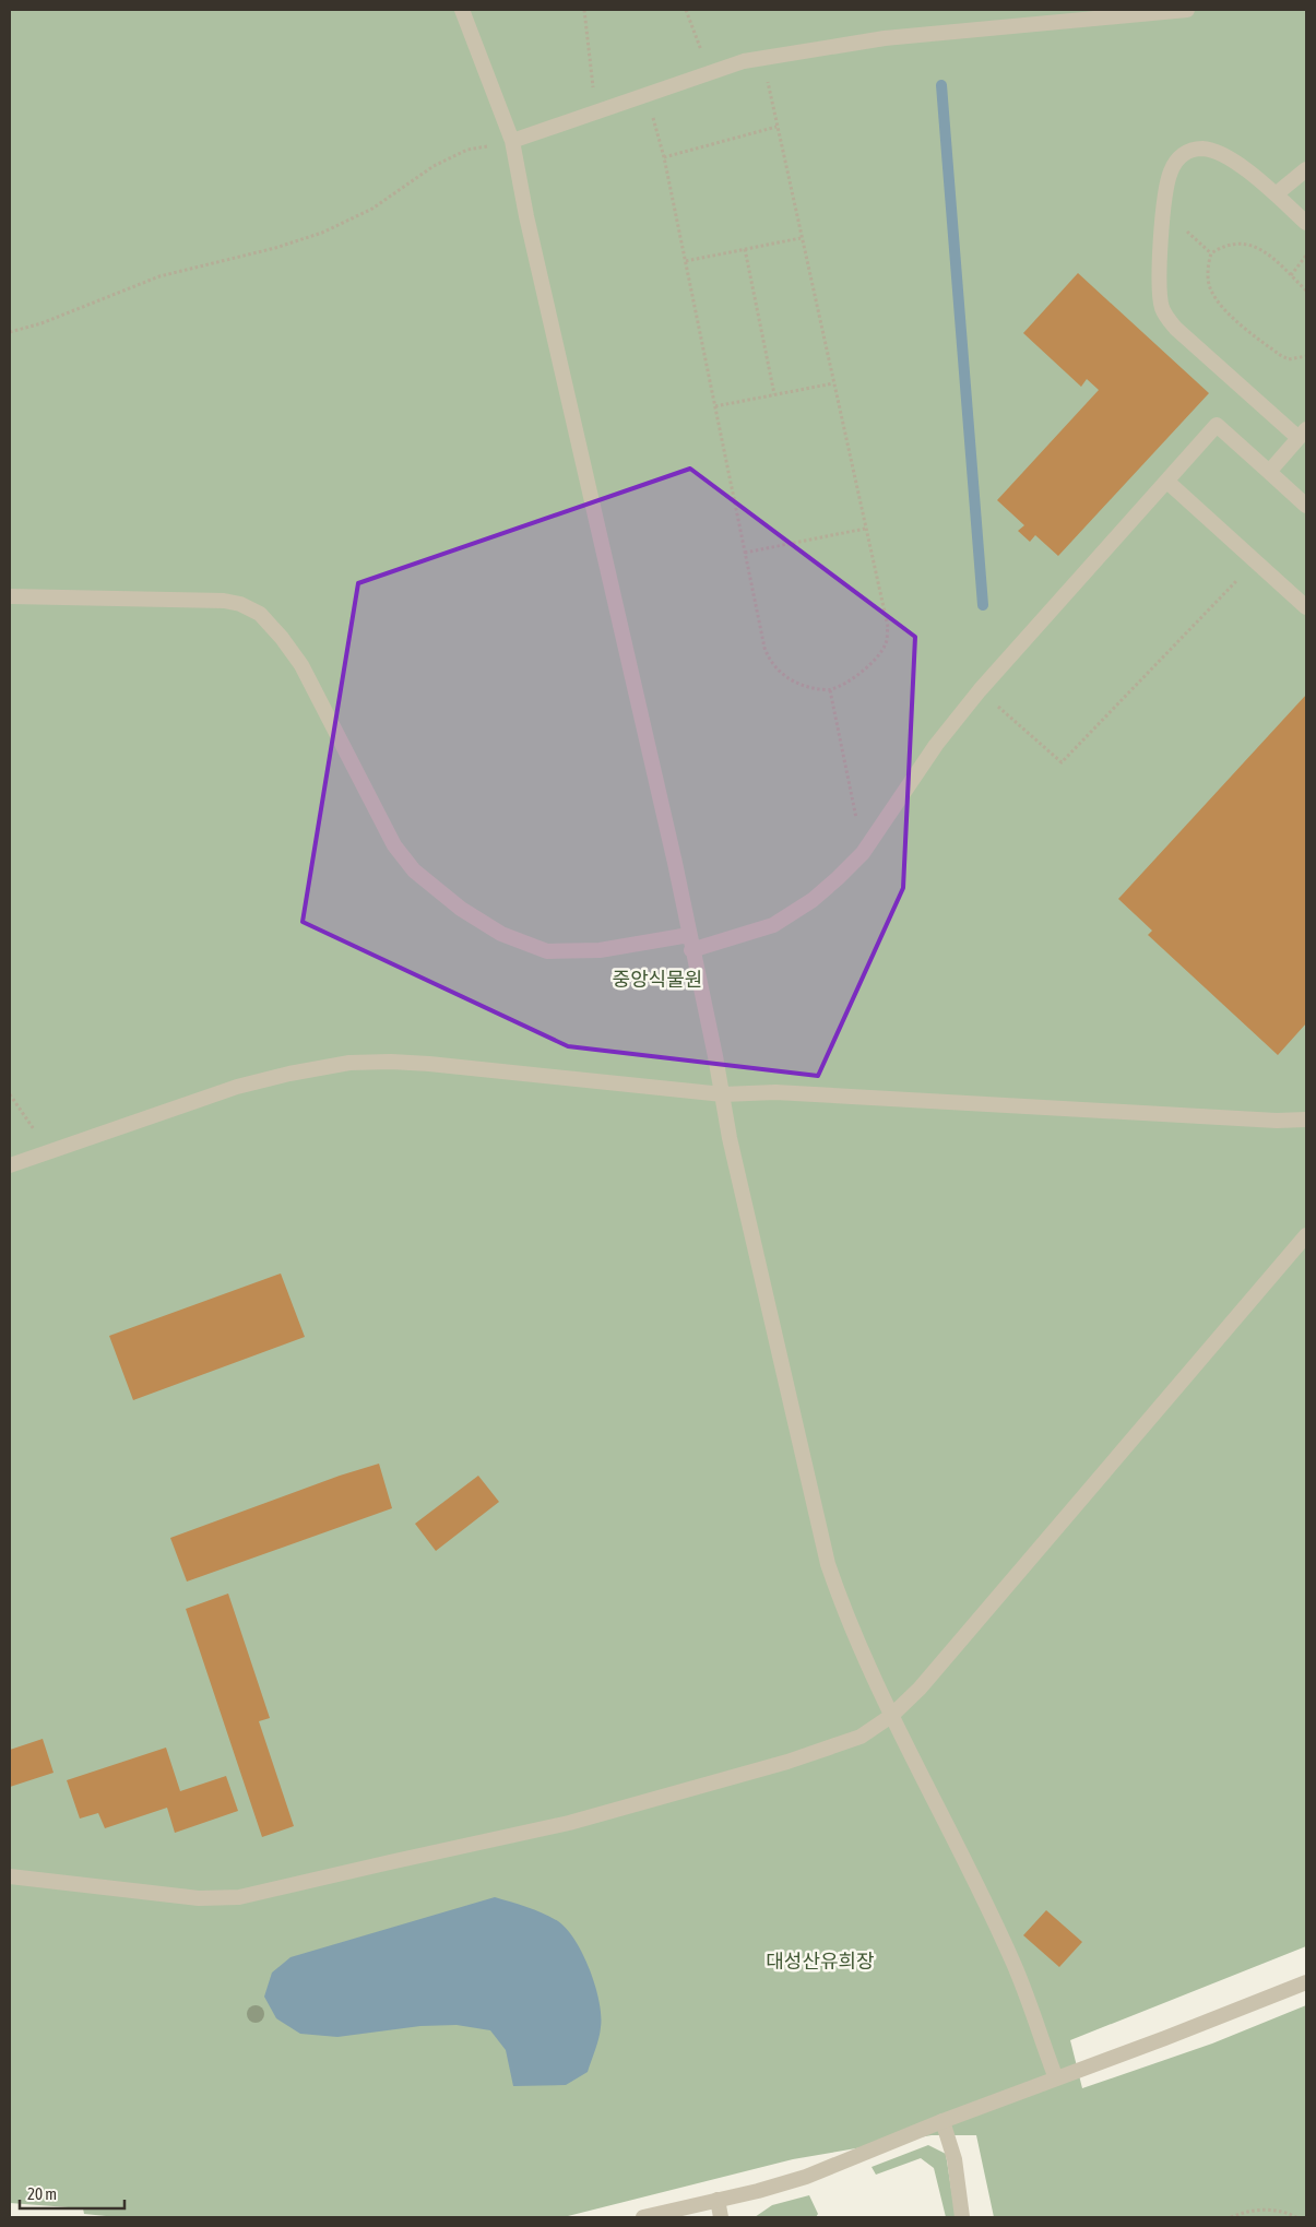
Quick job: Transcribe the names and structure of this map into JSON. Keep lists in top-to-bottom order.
{
  "parks": ["중앙식물원", "대성산유희장"],
  "scale_bar": "20 m"
}
